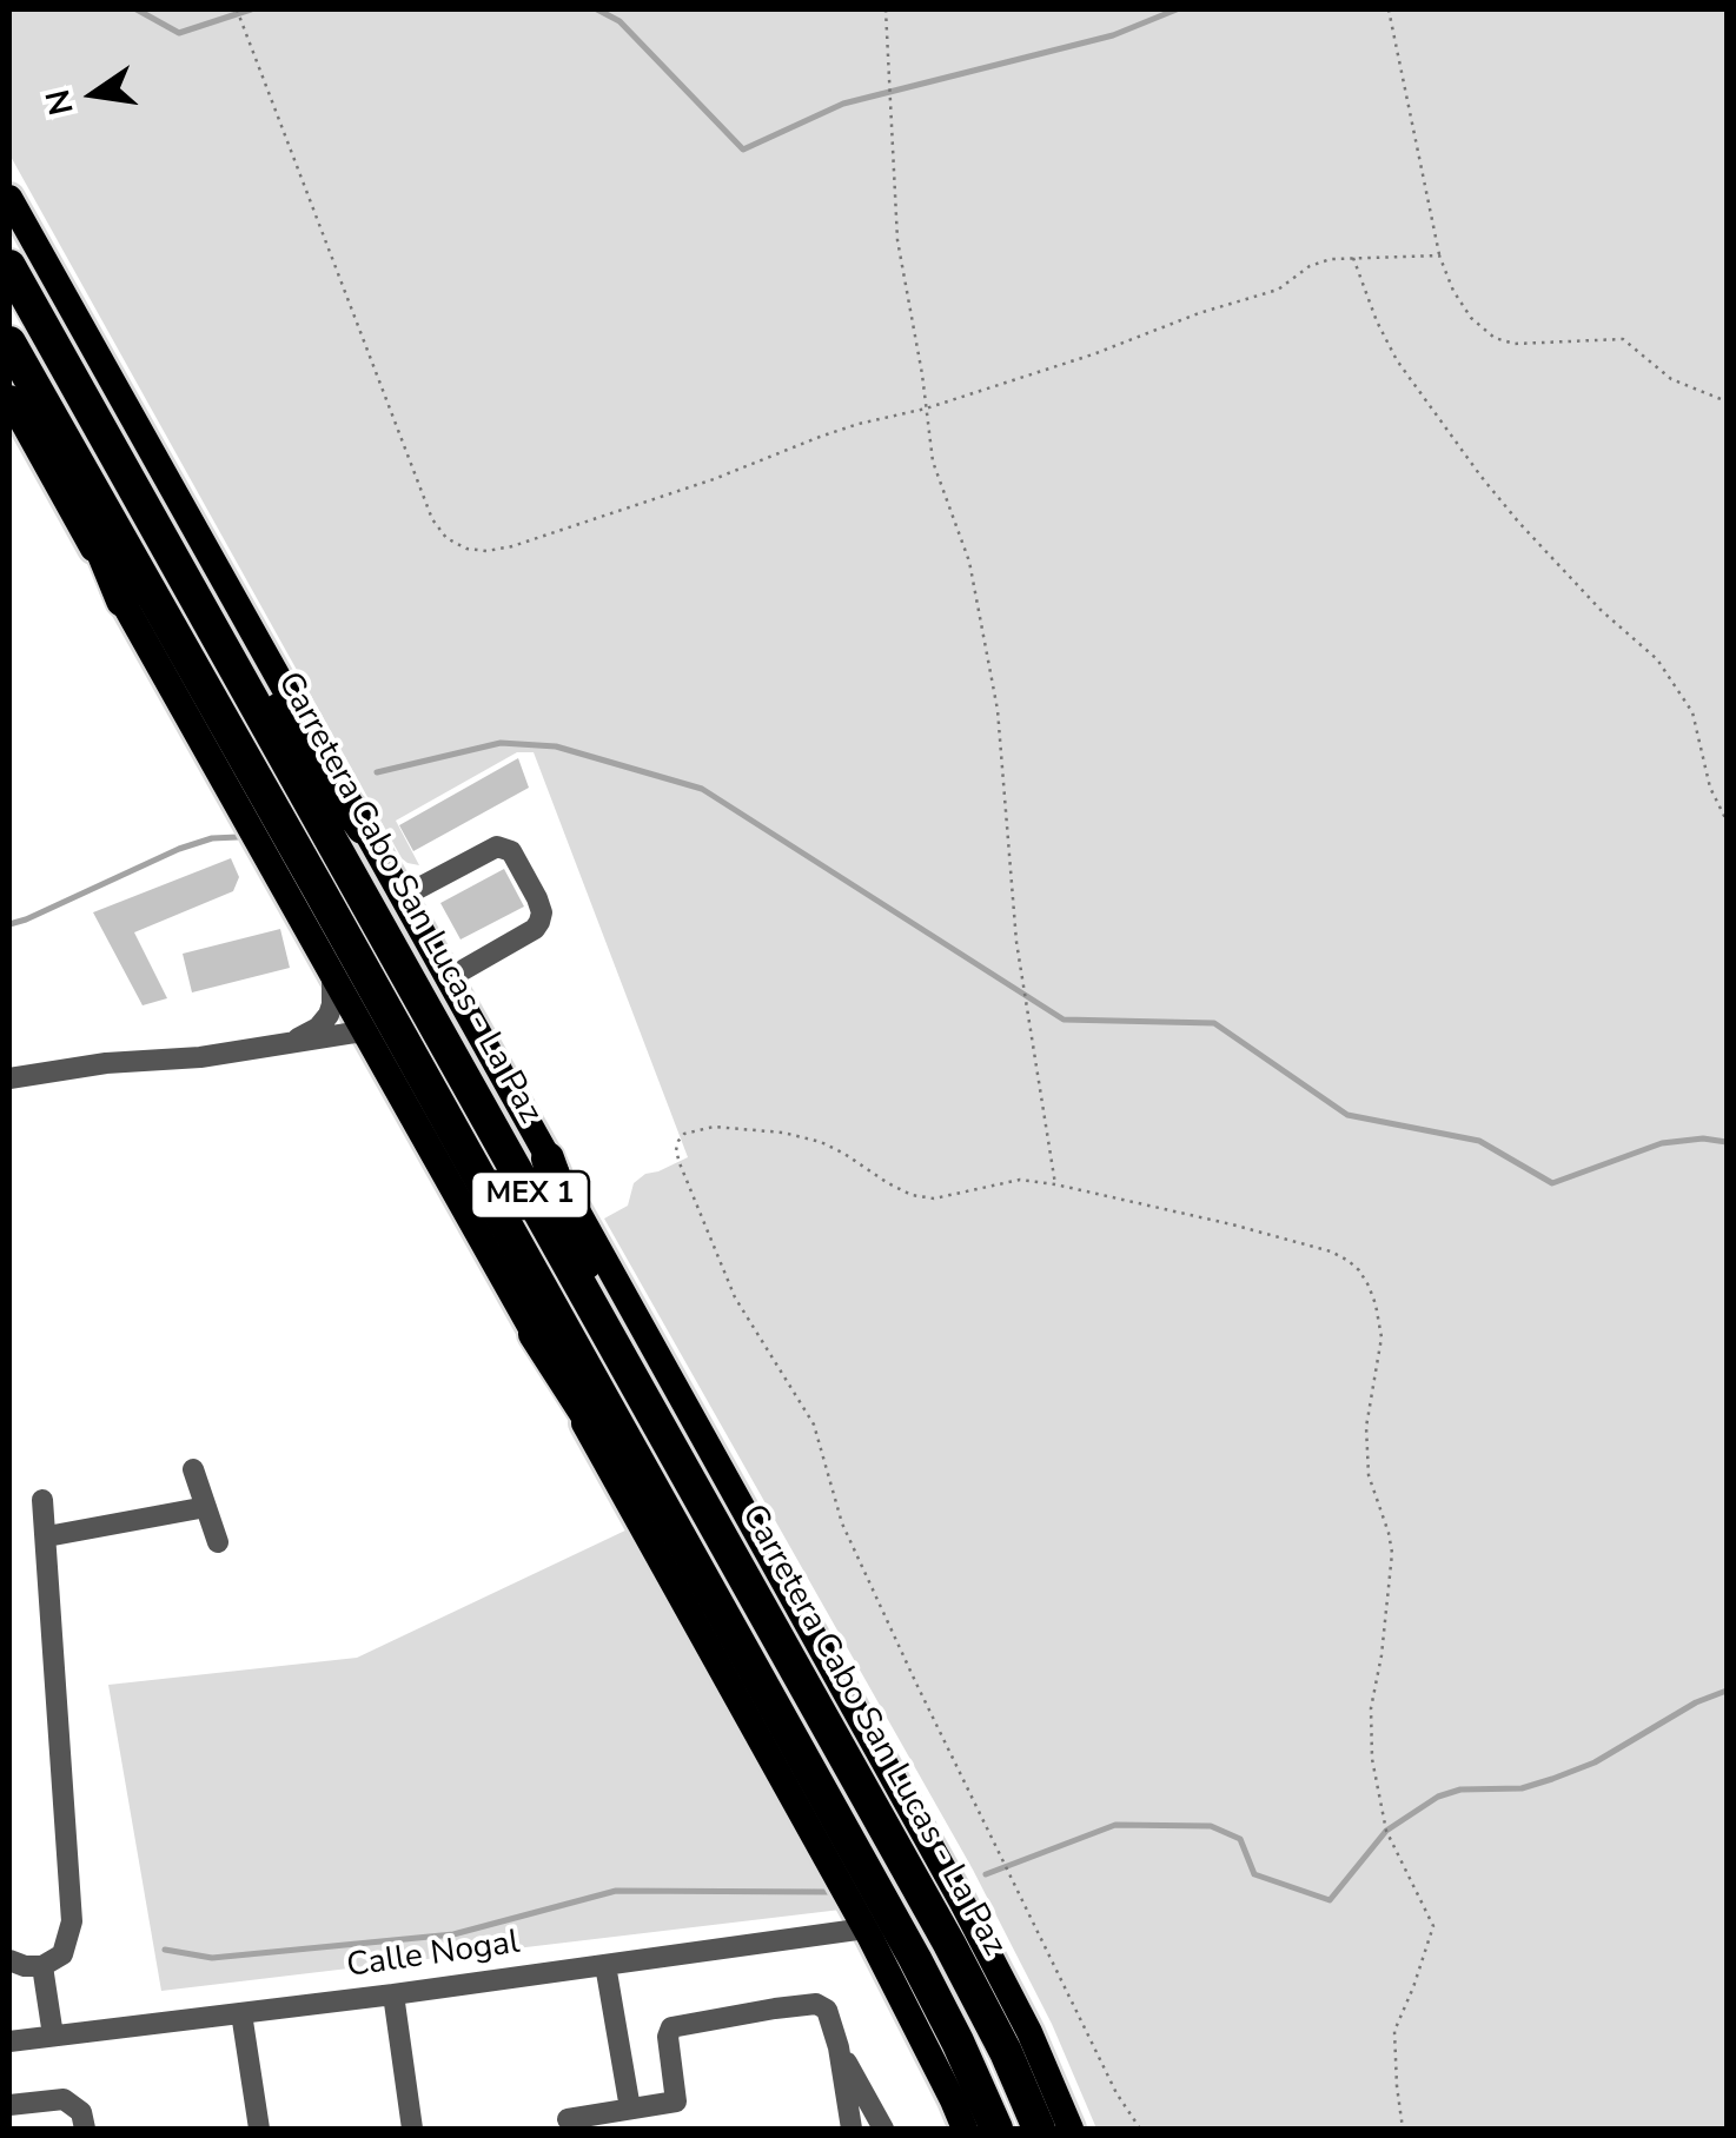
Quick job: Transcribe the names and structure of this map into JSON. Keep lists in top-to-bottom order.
{
  "streets": {
    "highway": ["Carretera Cabo San Lucas - La Paz", "MEX 1"],
    "street": ["Calle Nogal"]
  },
  "north": "left"
}
